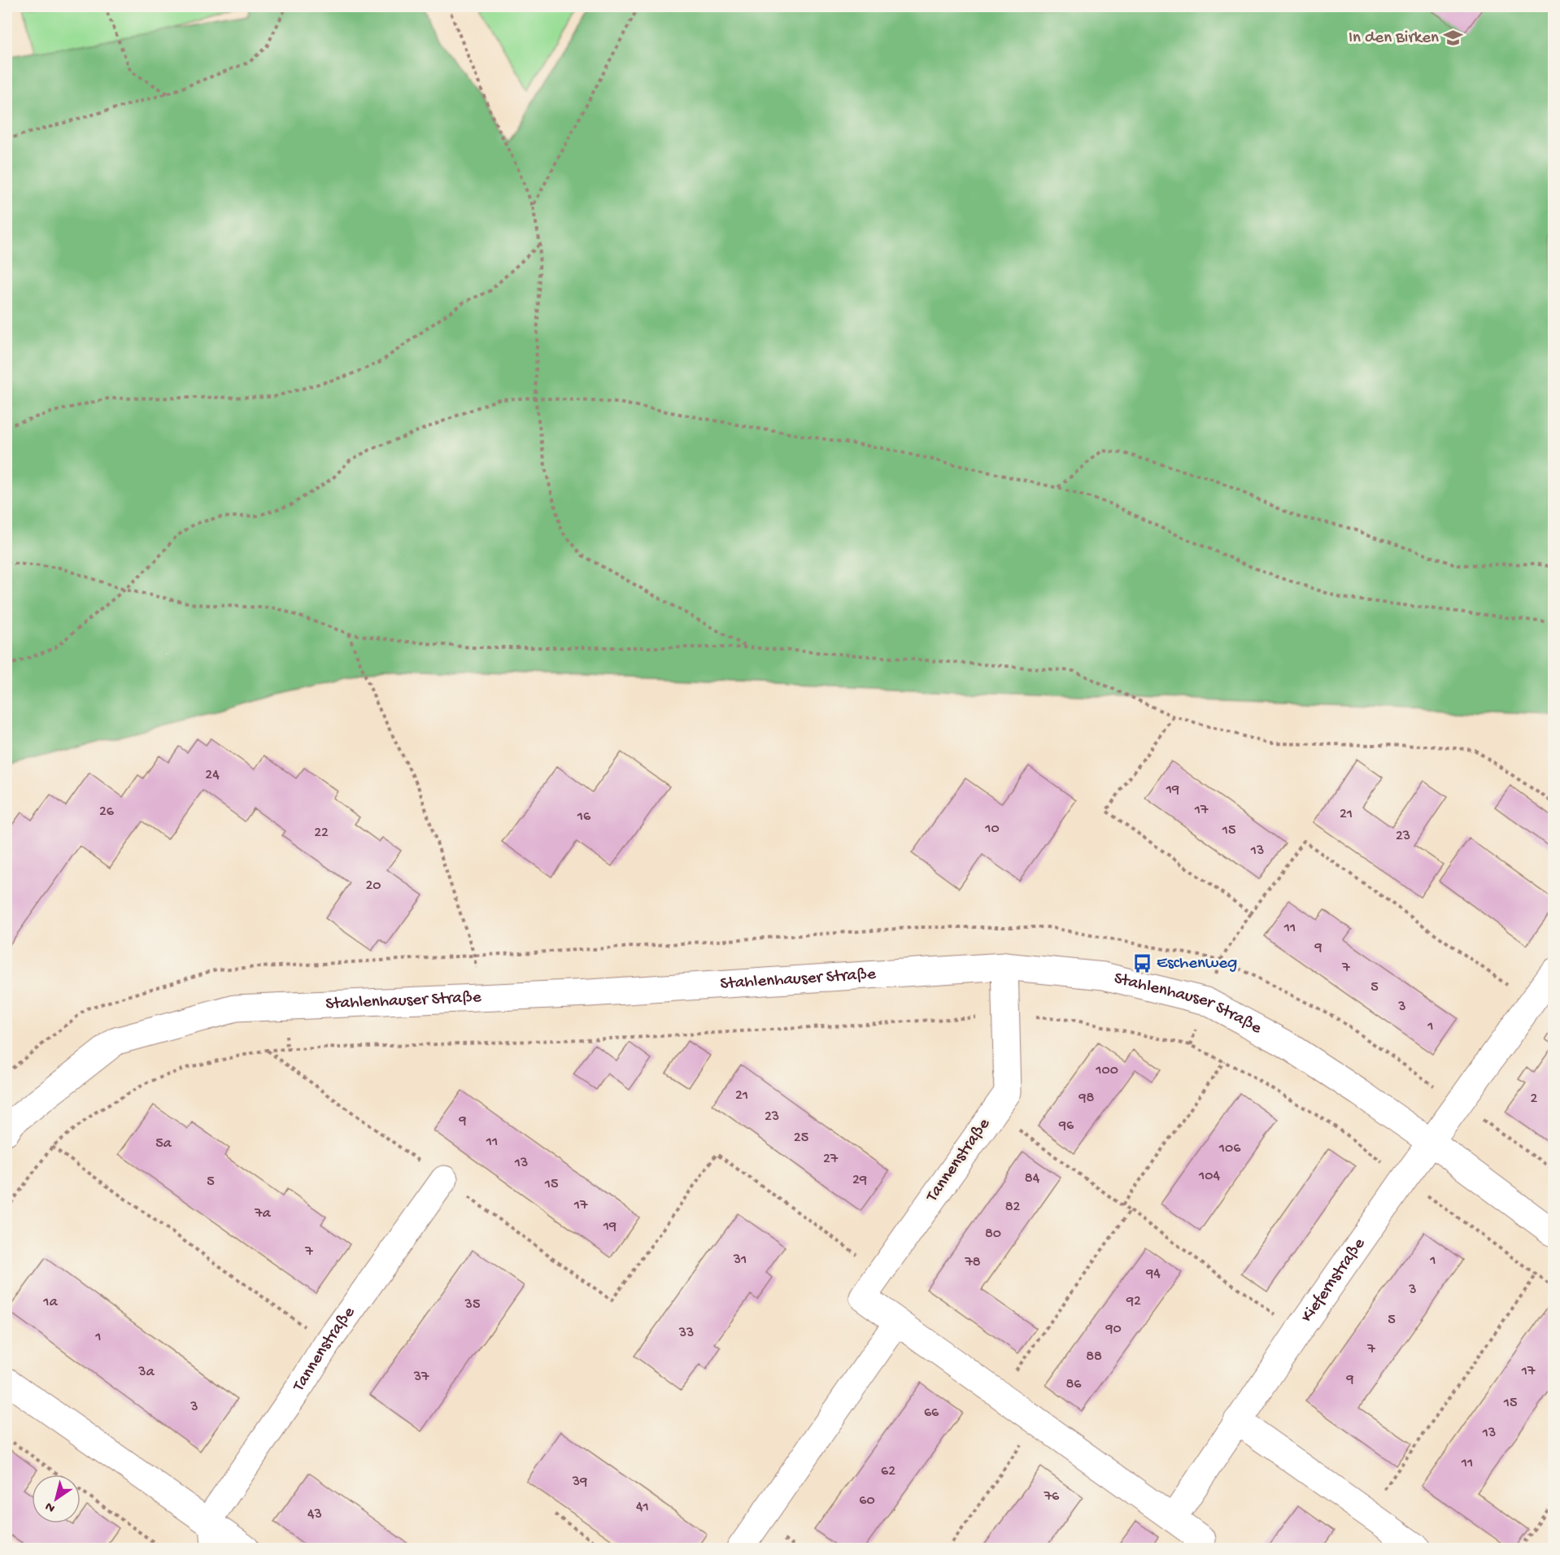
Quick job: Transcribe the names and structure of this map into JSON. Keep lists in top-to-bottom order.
{
  "streets": {
    "street": ["Stahlenhauser Straße", "Tannenstraße", "Kiefernstraße"]
  },
  "crossings": [
    ["Stahlenhauser Straße", "Tannenstraße"],
    ["Stahlenhauser Straße", "Kiefernstraße"],
    ["Tannenstraße", "Kiefernstraße"]
  ],
  "places": {
    "school or university": ["In den Birken"],
    "bus stop": ["Eschenweg"]
  },
  "house_numbers": [
    "24",
    "19",
    "17",
    "26",
    "21",
    "16",
    "10",
    "15",
    "22",
    "23",
    "13",
    "20",
    "11",
    "9",
    "7",
    "5",
    "3",
    "1",
    "100",
    "21",
    "98",
    "2",
    "23",
    "9",
    "96",
    "25",
    "11",
    "5a",
    "106",
    "27",
    "13",
    "104",
    "84",
    "29",
    "5",
    "15",
    "17",
    "82",
    "7a",
    "19",
    "80",
    "7",
    "31",
    "1",
    "78",
    "94",
    "3",
    "92",
    "1a",
    "35",
    "5",
    "90",
    "33",
    "1",
    "7",
    "88",
    "17",
    "3a",
    "37",
    "9",
    "86",
    "15",
    "3",
    "66",
    "13",
    "11",
    "62",
    "39",
    "76",
    "60",
    "41",
    "43"
  ],
  "north": "bottom left"
}
